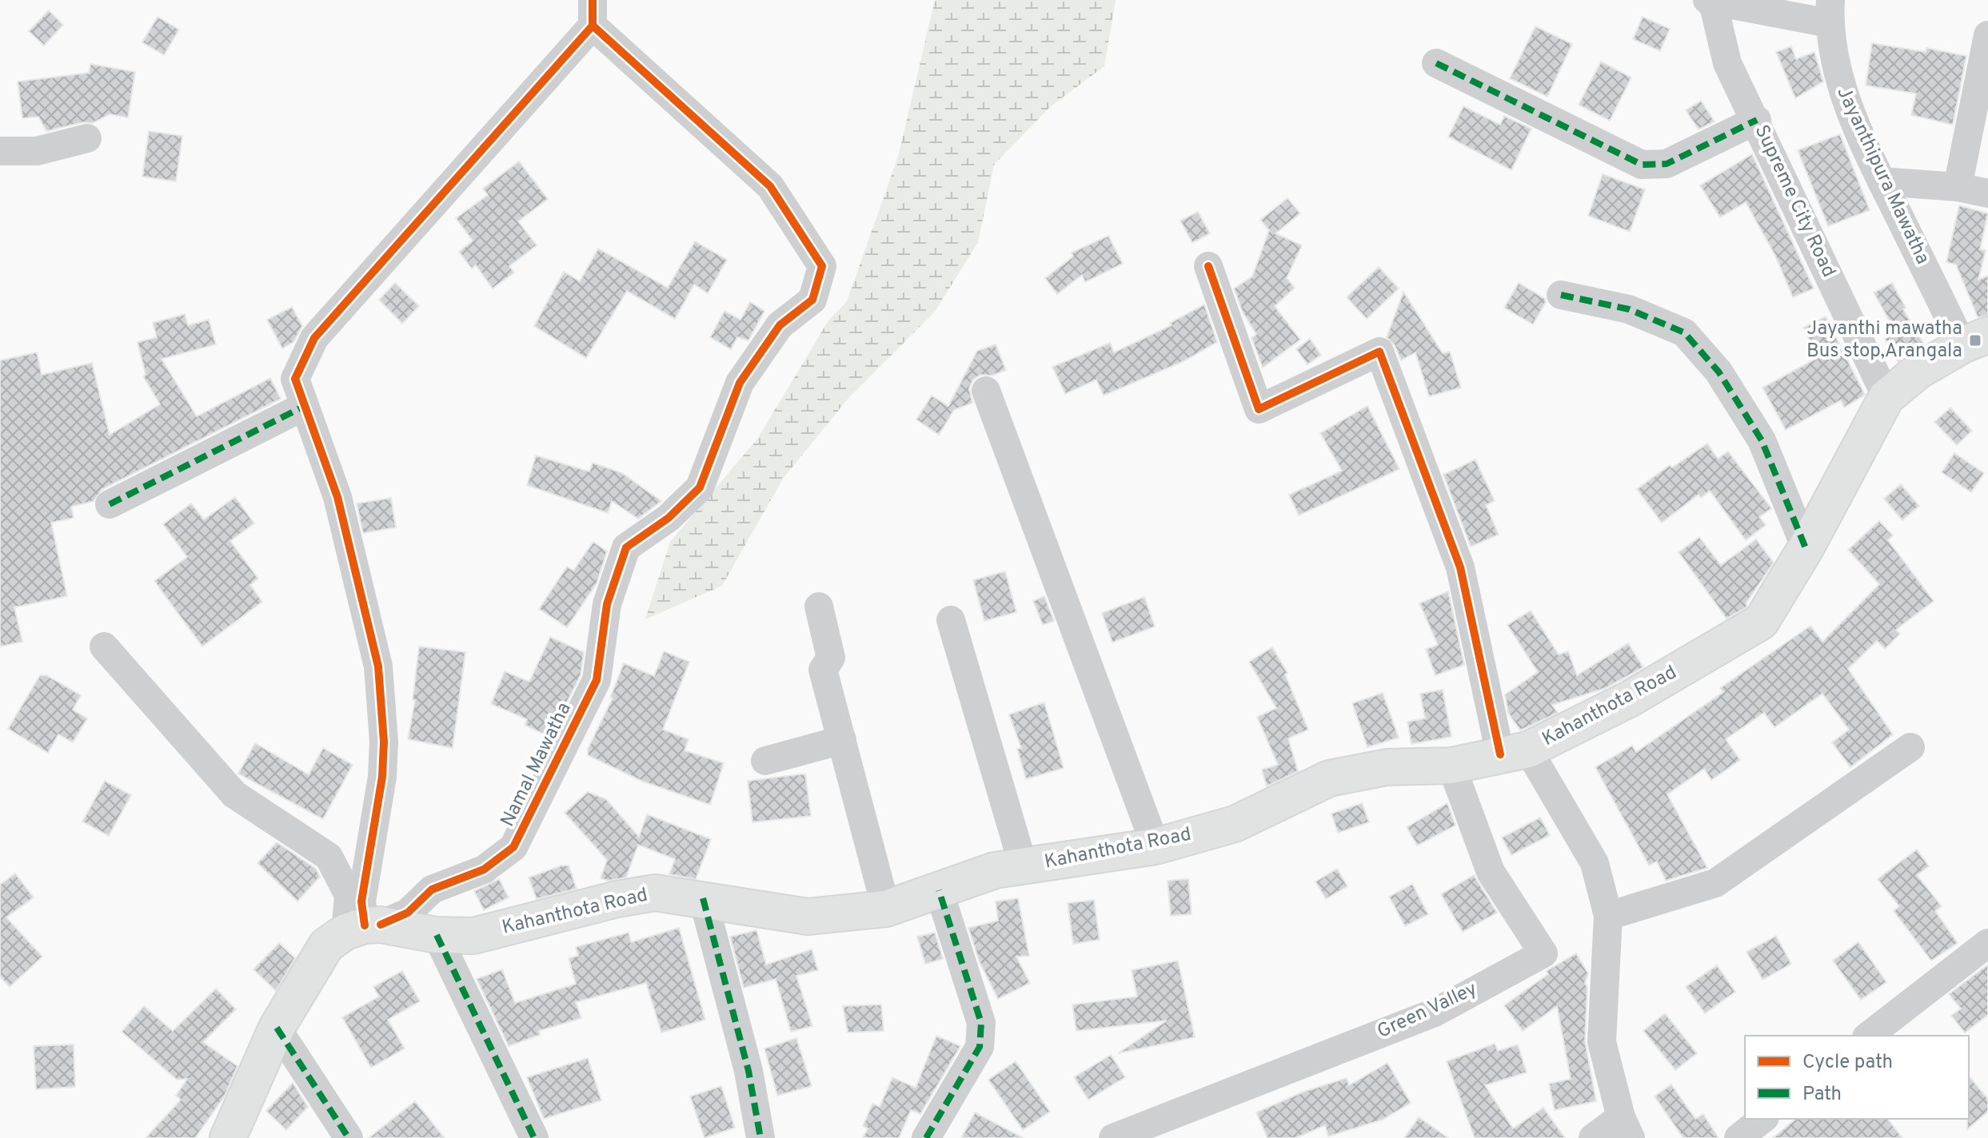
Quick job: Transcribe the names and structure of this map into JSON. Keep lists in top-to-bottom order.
{
  "streets": {
    "main road": ["Kahanthota Road"],
    "street": [
      "Jayanthipura Mawatha",
      "Supreme City Road",
      "Namal Mawatha",
      "Green Valley"
    ]
  },
  "crossings": [
    ["Jayanthipura Mawatha", "Kahanthota Road"],
    ["Supreme City Road", "Kahanthota Road"],
    ["Kahanthota Road", "Namal Mawatha"],
    ["Kahanthota Road", "Green Valley"]
  ],
  "places": {
    "transit": ["Jayanthi mawatha Bus stop,Arangala"]
  },
  "legend": ["Cycle path", "Path"]
}
